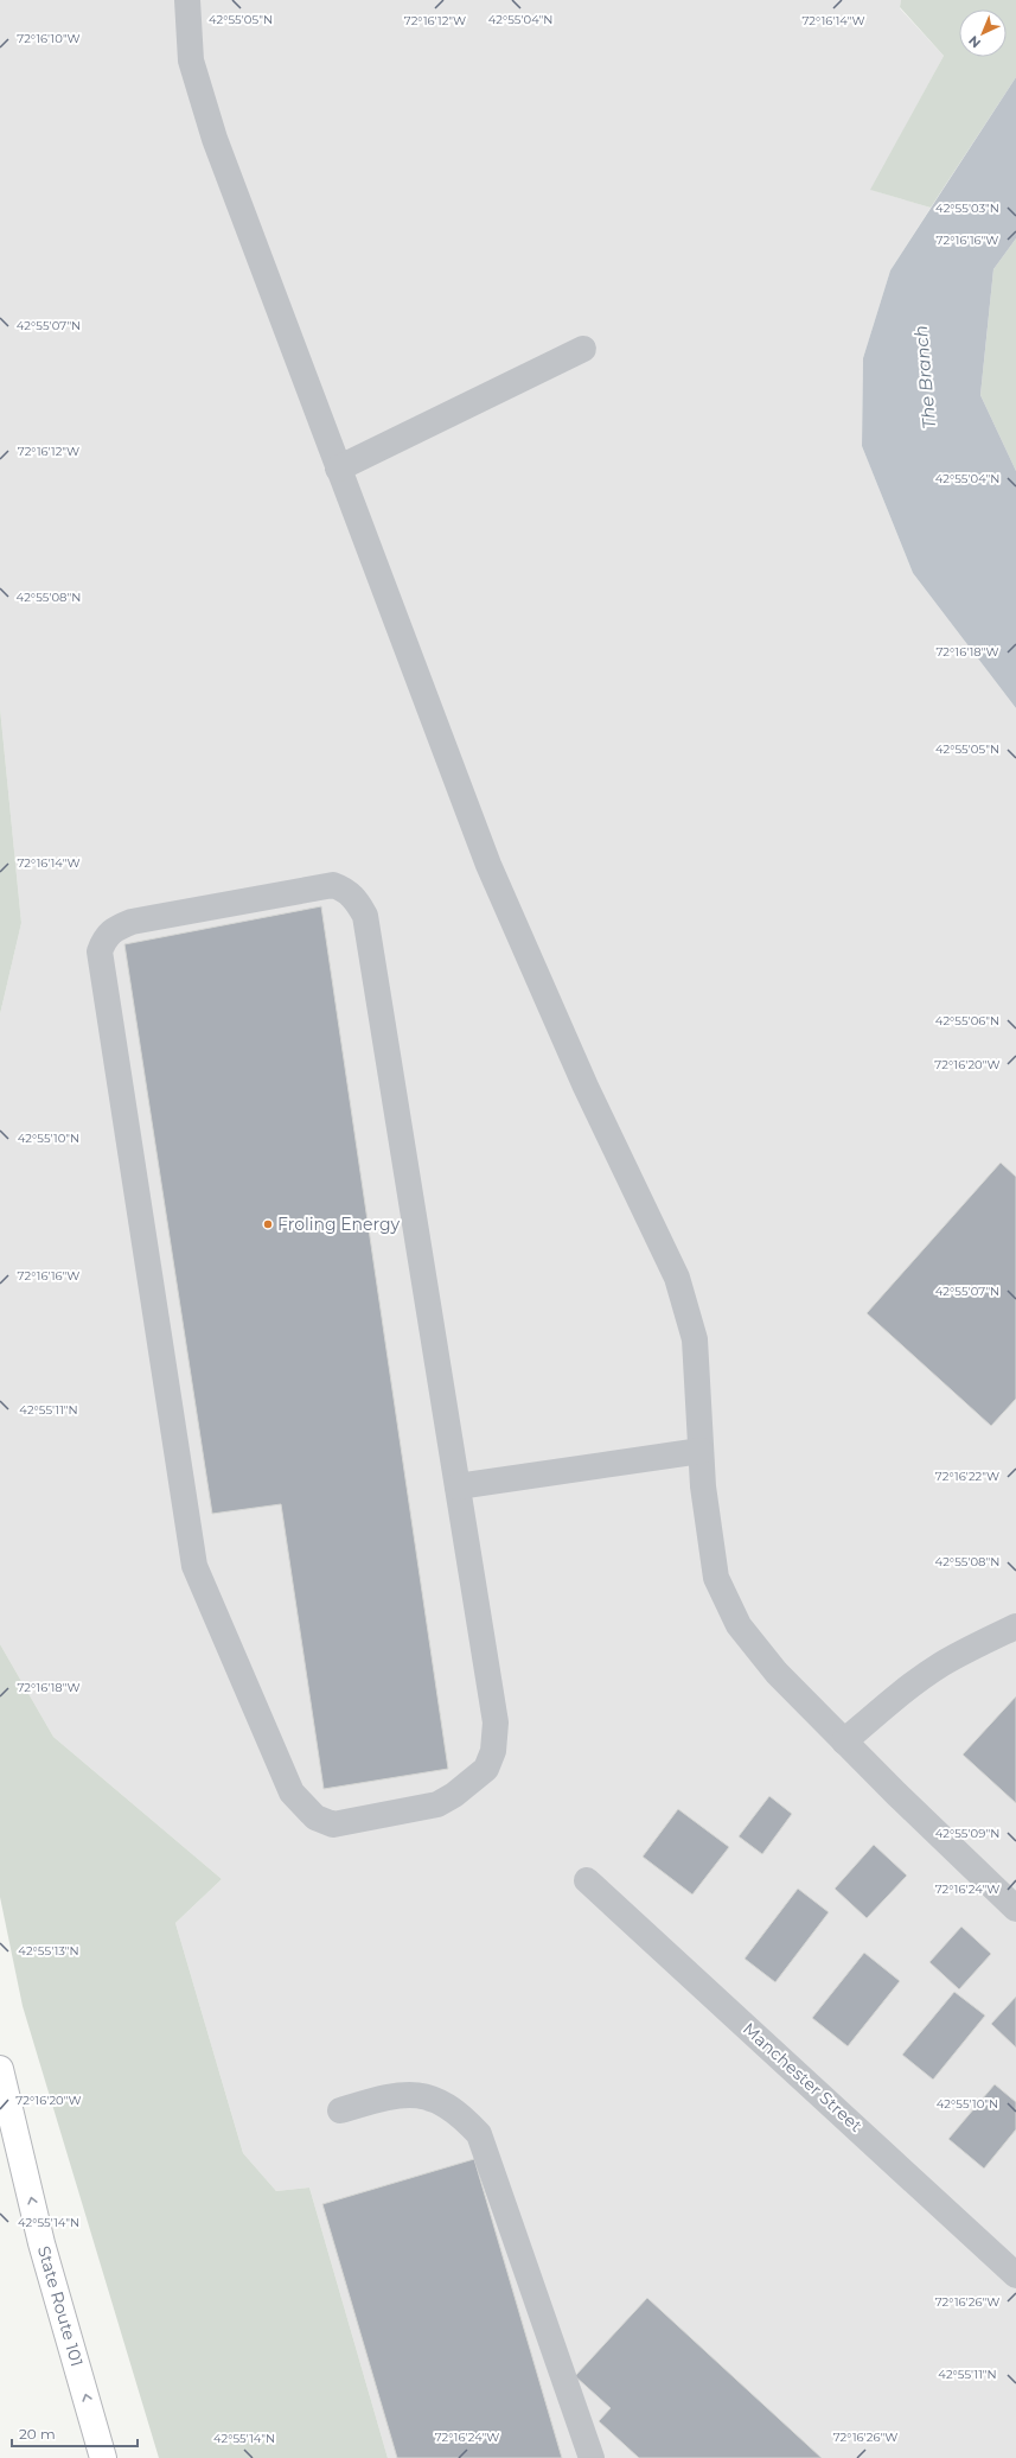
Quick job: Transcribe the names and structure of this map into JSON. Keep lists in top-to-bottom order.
{
  "streets": {
    "highway": ["State Route 101"],
    "street": ["Manchester Street"]
  },
  "one_way": ["State Route 101"],
  "water": ["The Branch"],
  "places": ["Froling Energy"],
  "scale_bar": "20 m",
  "north": "bottom left",
  "coordinates": [
    "42°55'05\"N",
    "42°55'04\"N",
    "72°16'12\"W",
    "72°16'14\"W",
    "72°16'10\"W",
    "42°55'03\"N",
    "72°16'16\"W",
    "42°55'07\"N",
    "42°55'08\"N",
    "72°16'18\"W",
    "42°55'06\"N",
    "72°16'20\"W",
    "42°55'10\"N",
    "42°55'11\"N",
    "72°16'22\"W",
    "42°55'09\"N",
    "72°16'24\"W",
    "42°55'13\"N",
    "42°55'14\"N",
    "72°16'26\"W"
  ]
}
